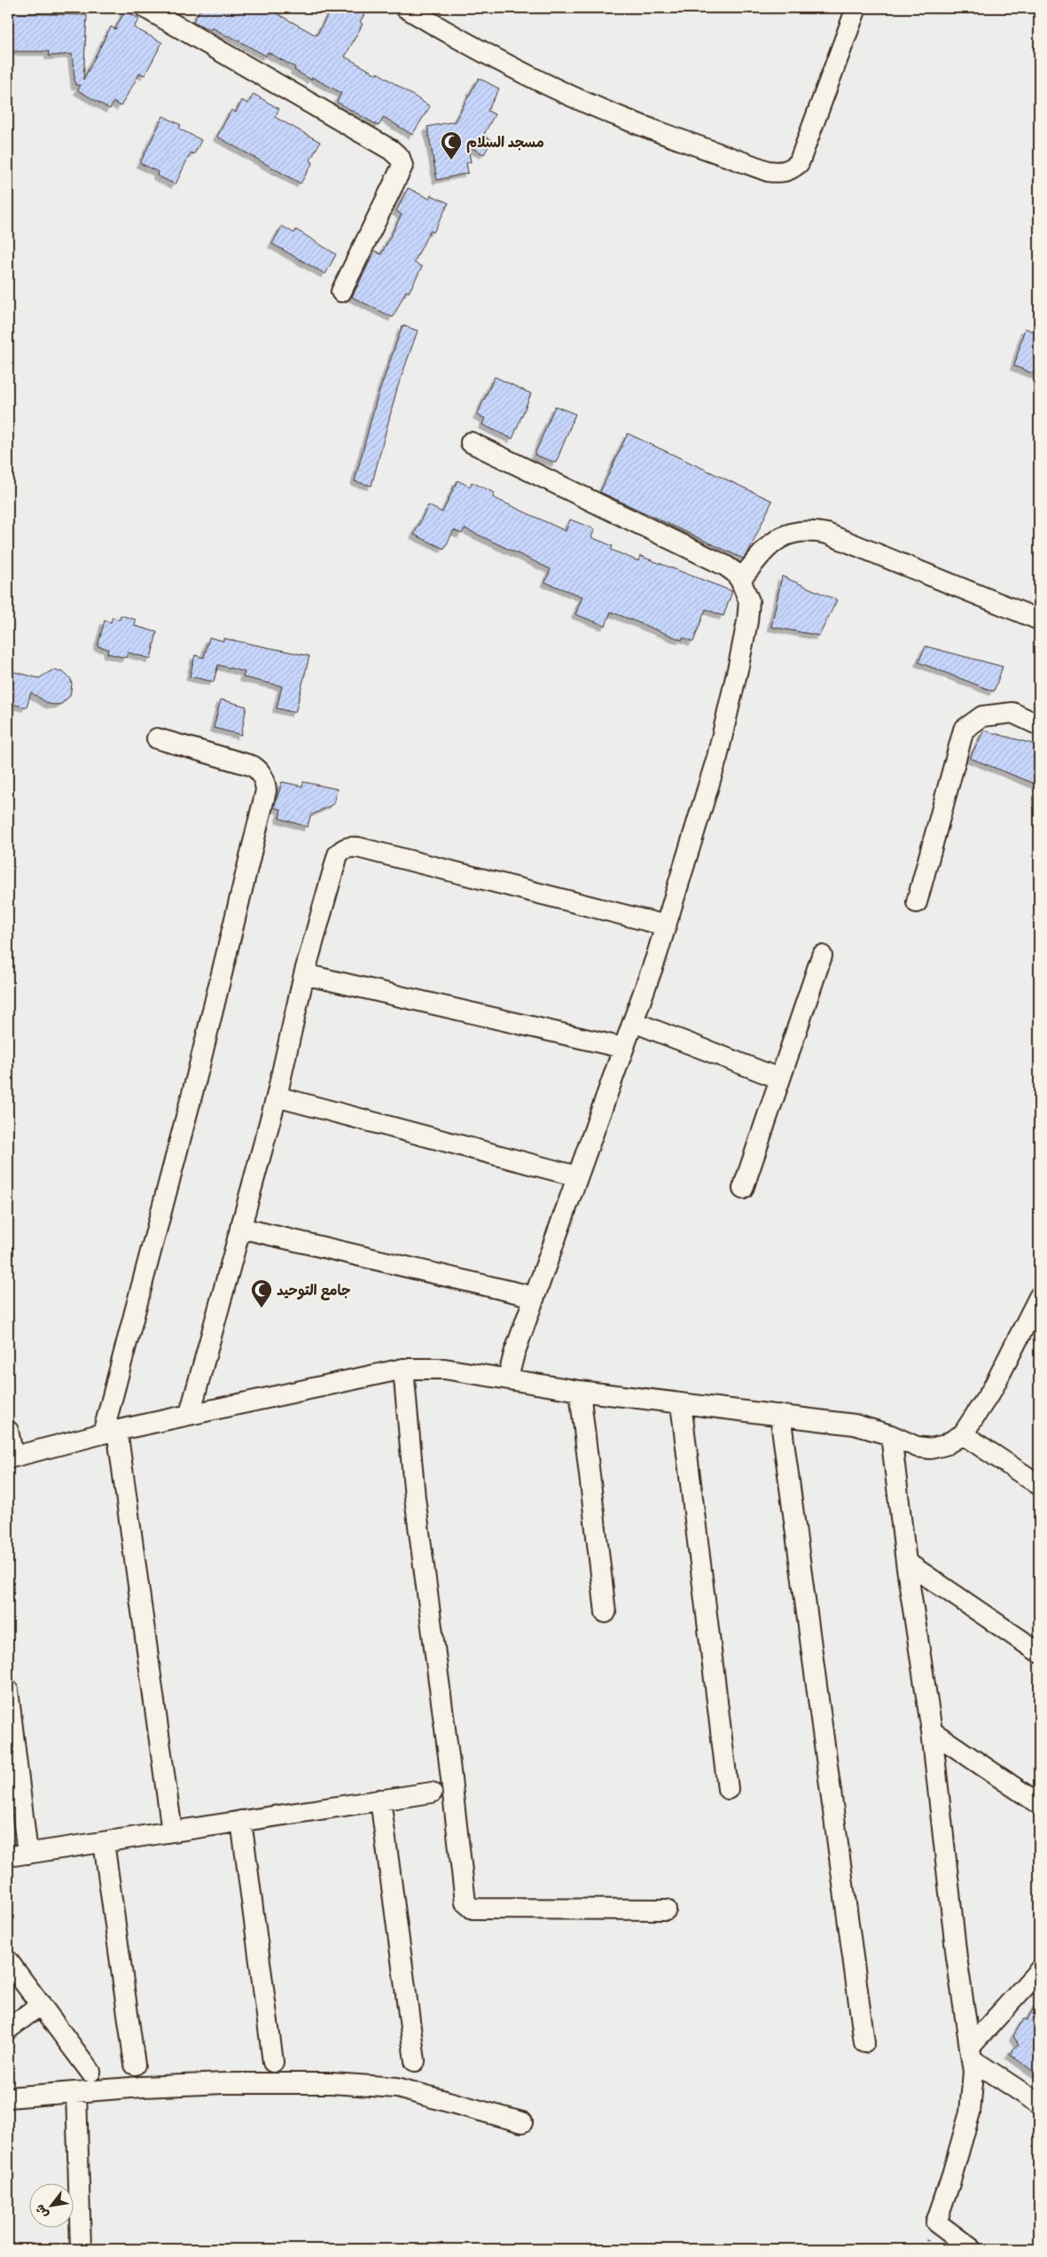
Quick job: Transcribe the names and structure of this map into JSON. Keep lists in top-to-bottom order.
{
  "places": {
    "mosque": ["مسجد السلام", "جامع التوحيد"]
  },
  "north": "bottom left"
}
